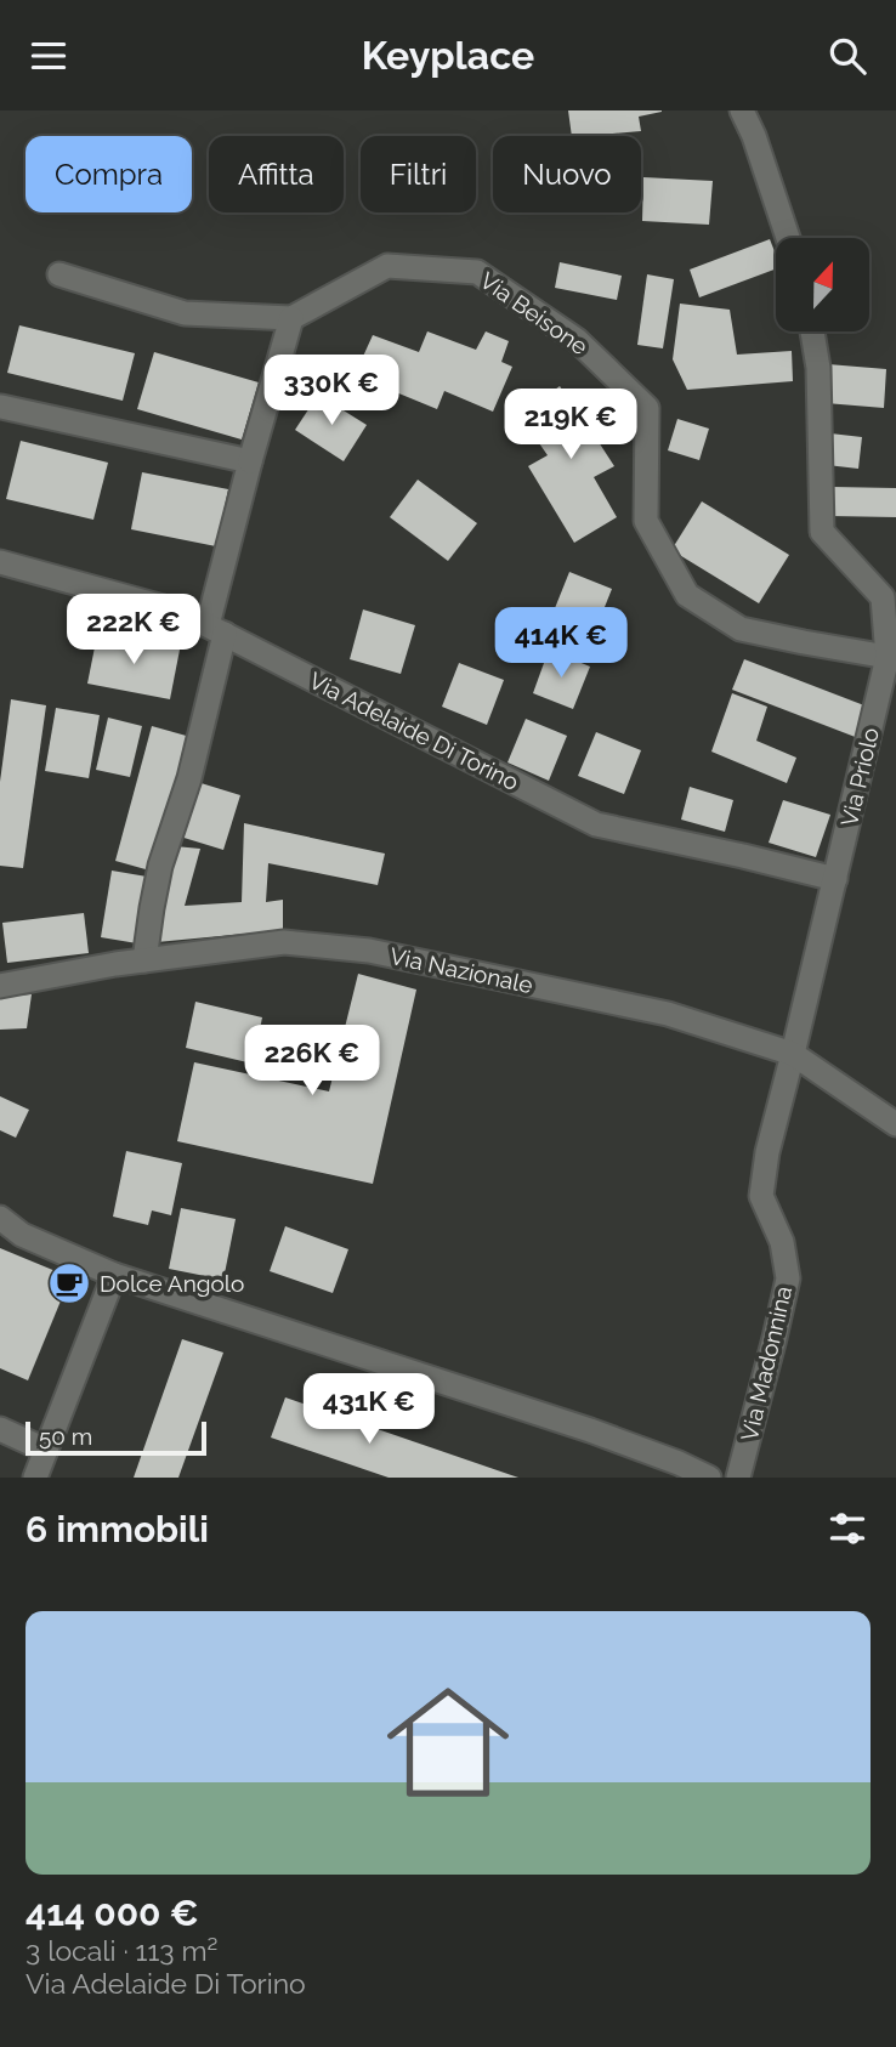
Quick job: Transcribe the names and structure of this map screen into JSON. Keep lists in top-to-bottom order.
{
  "streets": {
    "street": [
      "Via Beisone",
      "Via Adelaide Di Torino",
      "Via Priolo",
      "Via Nazionale",
      "Via Madonnina"
    ]
  },
  "crossings": [
    ["Via Beisone", "Via Priolo"],
    ["Via Adelaide Di Torino", "Via Priolo"],
    ["Via Priolo", "Via Nazionale"],
    ["Via Priolo", "Via Madonnina"],
    ["Via Nazionale", "Via Madonnina"]
  ],
  "places": {
    "cafe": ["Dolce Angolo"]
  },
  "scale_bar": "50 m",
  "north": "top",
  "page": {
    "header": "Keyplace",
    "chip": [
      "Compra",
      "Affitta",
      "Filtri",
      "Nuovo"
    ],
    "price": [
      "330K €",
      "219K €",
      "222K €",
      "414K €",
      "226K €",
      "431K €"
    ],
    "scale": "50 m",
    "heading": "6 immobili",
    "list": [
      {
        "name": "414 000 €",
        "note": "3 locali · 113 m² · Via Adelaide Di Torino"
      }
    ]
  }
}
